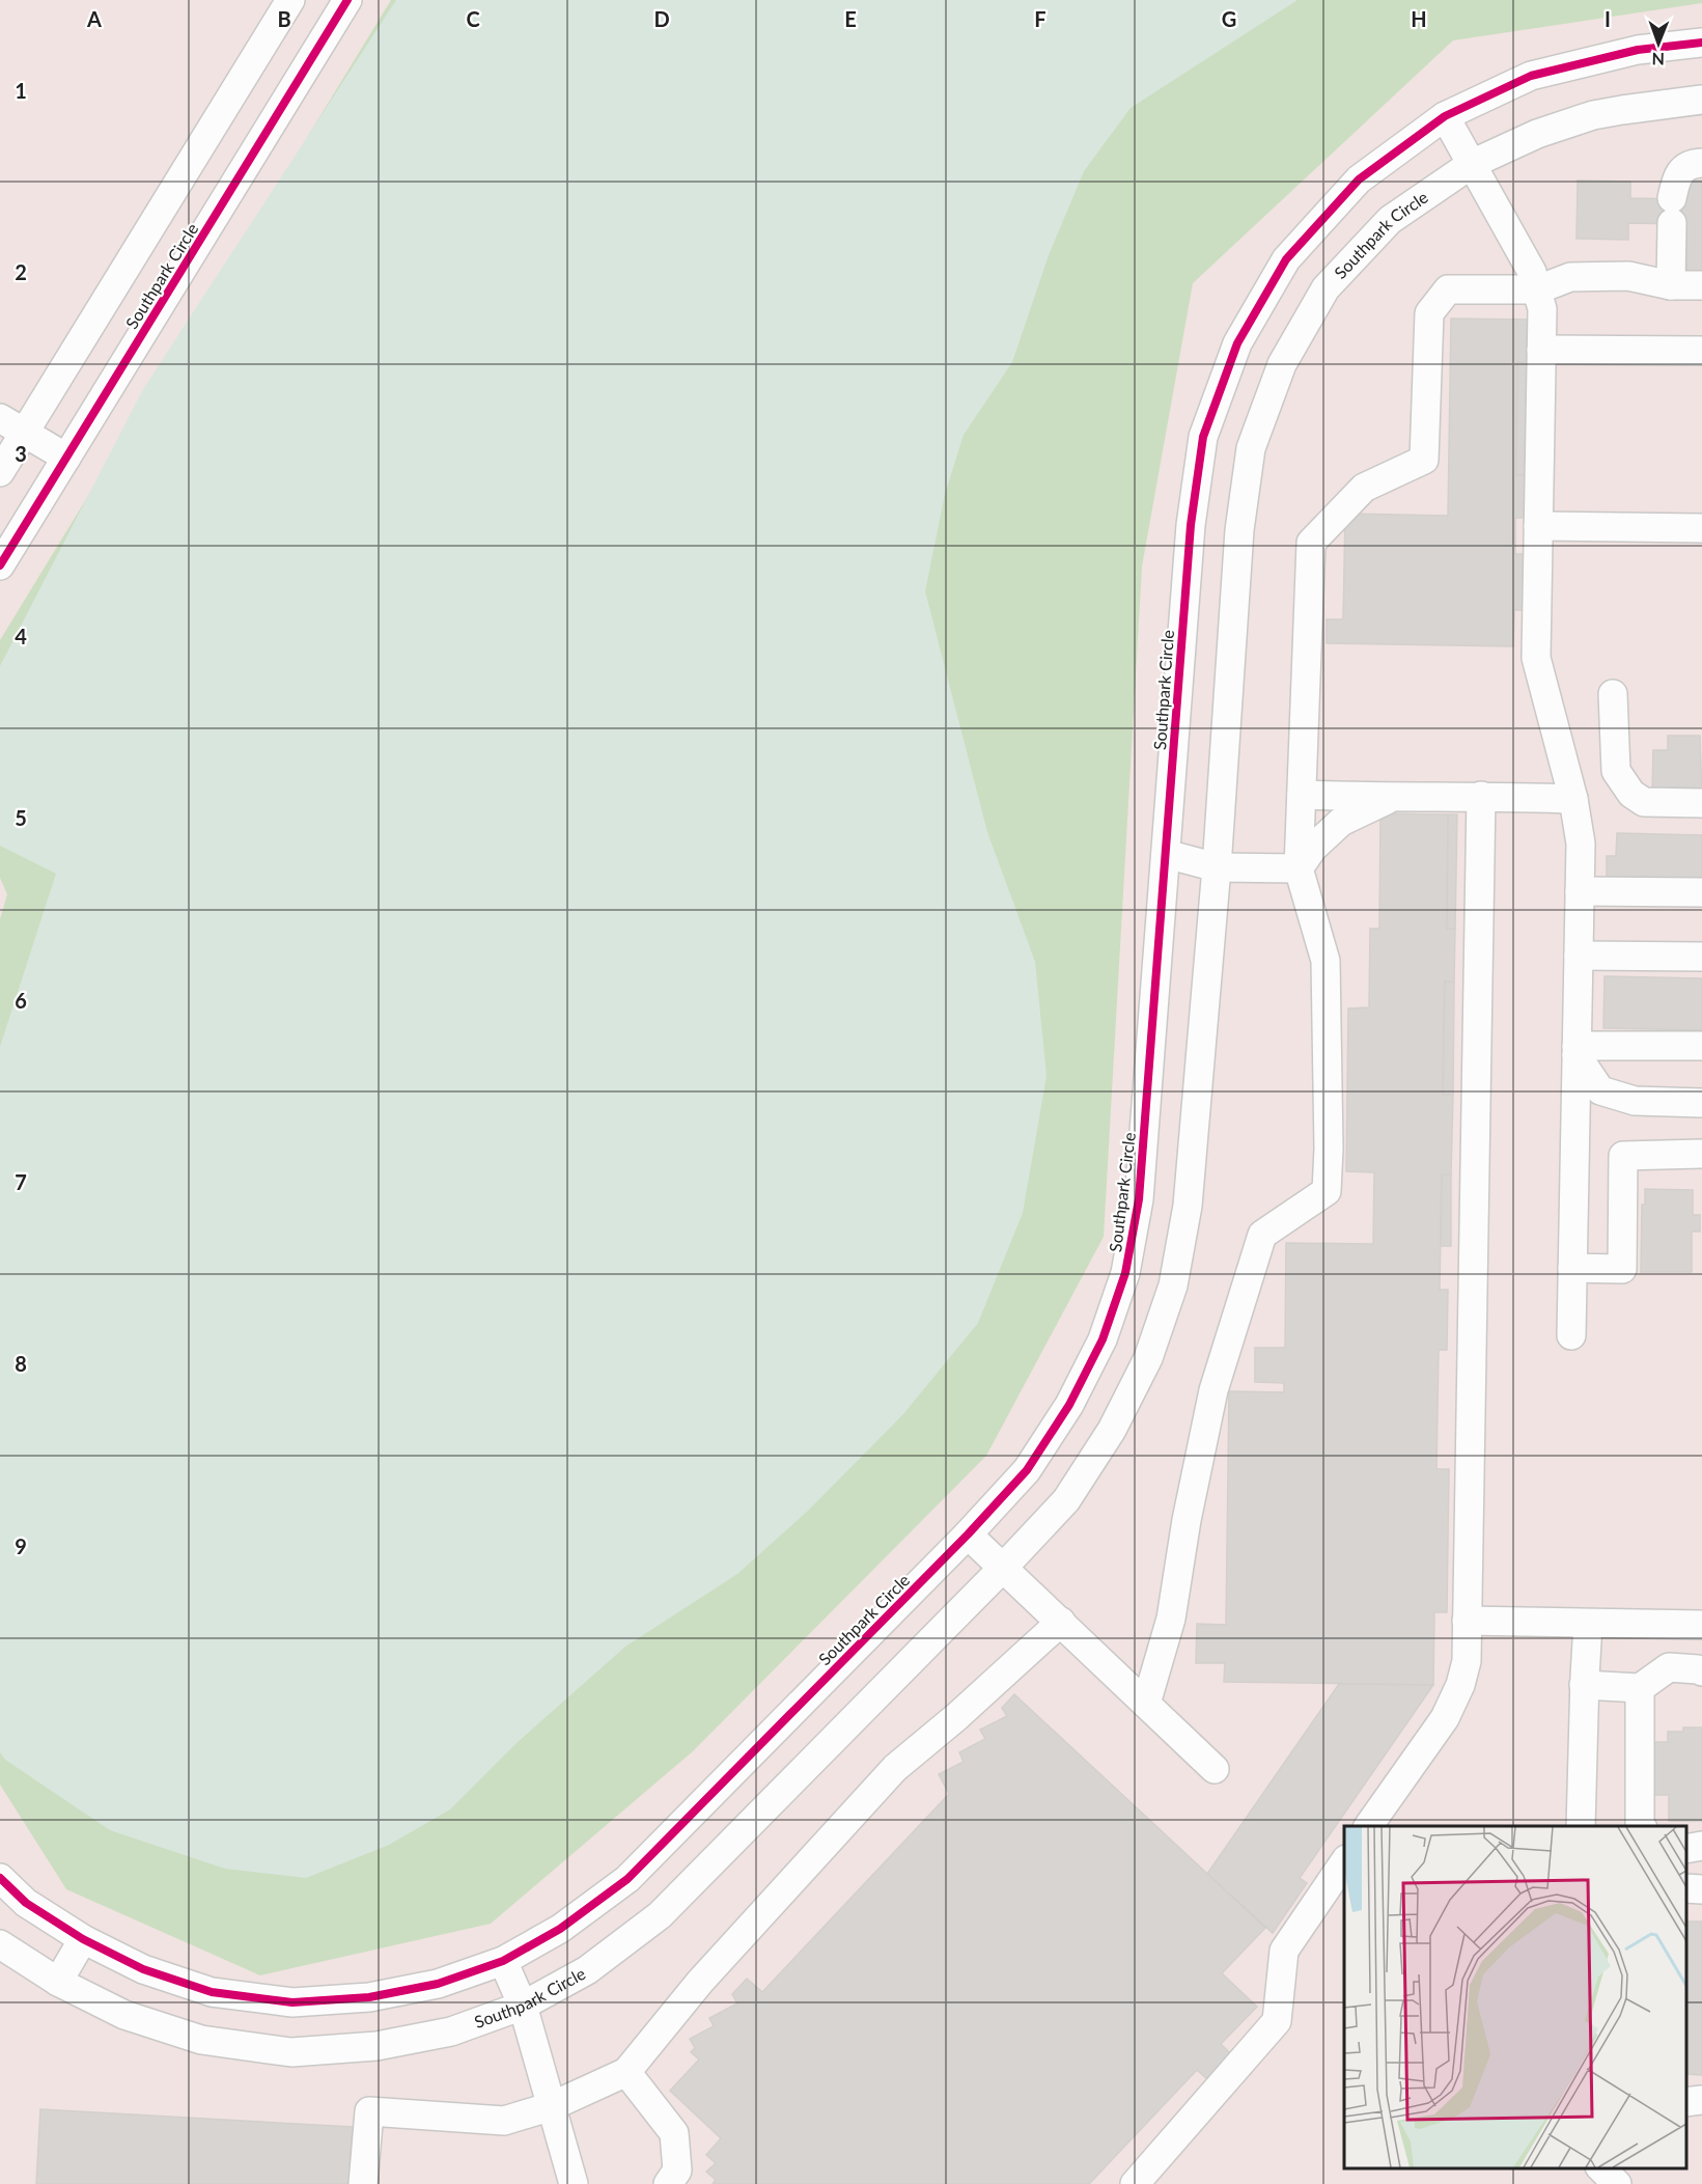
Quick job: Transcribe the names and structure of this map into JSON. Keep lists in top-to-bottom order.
{
  "streets": {
    "street": ["Southpark Circle"]
  },
  "north": "bottom",
  "grid": {
    "columns": [
      "A",
      "B",
      "C",
      "D",
      "E",
      "F",
      "G",
      "H",
      "I"
    ],
    "rows": [
      "1",
      "2",
      "3",
      "4",
      "5",
      "6",
      "7",
      "8",
      "9"
    ]
  }
}
